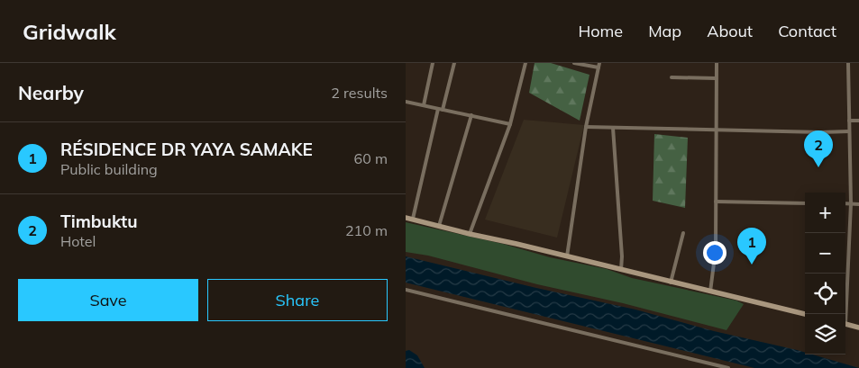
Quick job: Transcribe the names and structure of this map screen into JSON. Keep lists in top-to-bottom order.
{
  "page": {
    "header": "Gridwalk",
    "nav": [
      "Home",
      "Map",
      "About",
      "Contact"
    ],
    "heading": ["Nearby", "2 results"],
    "list": [
      {
        "mark": "1",
        "name": "RÉSIDENCE DR YAYA SAMAKE",
        "note": "Public building",
        "value": "60 m"
      },
      {
        "mark": "2",
        "name": "Timbuktu",
        "note": "Hotel",
        "value": "210 m"
      }
    ],
    "pins": ["2", "1"],
    "map_buttons": ["+", "−"],
    "buttons": ["Save", "Share"]
  }
}
